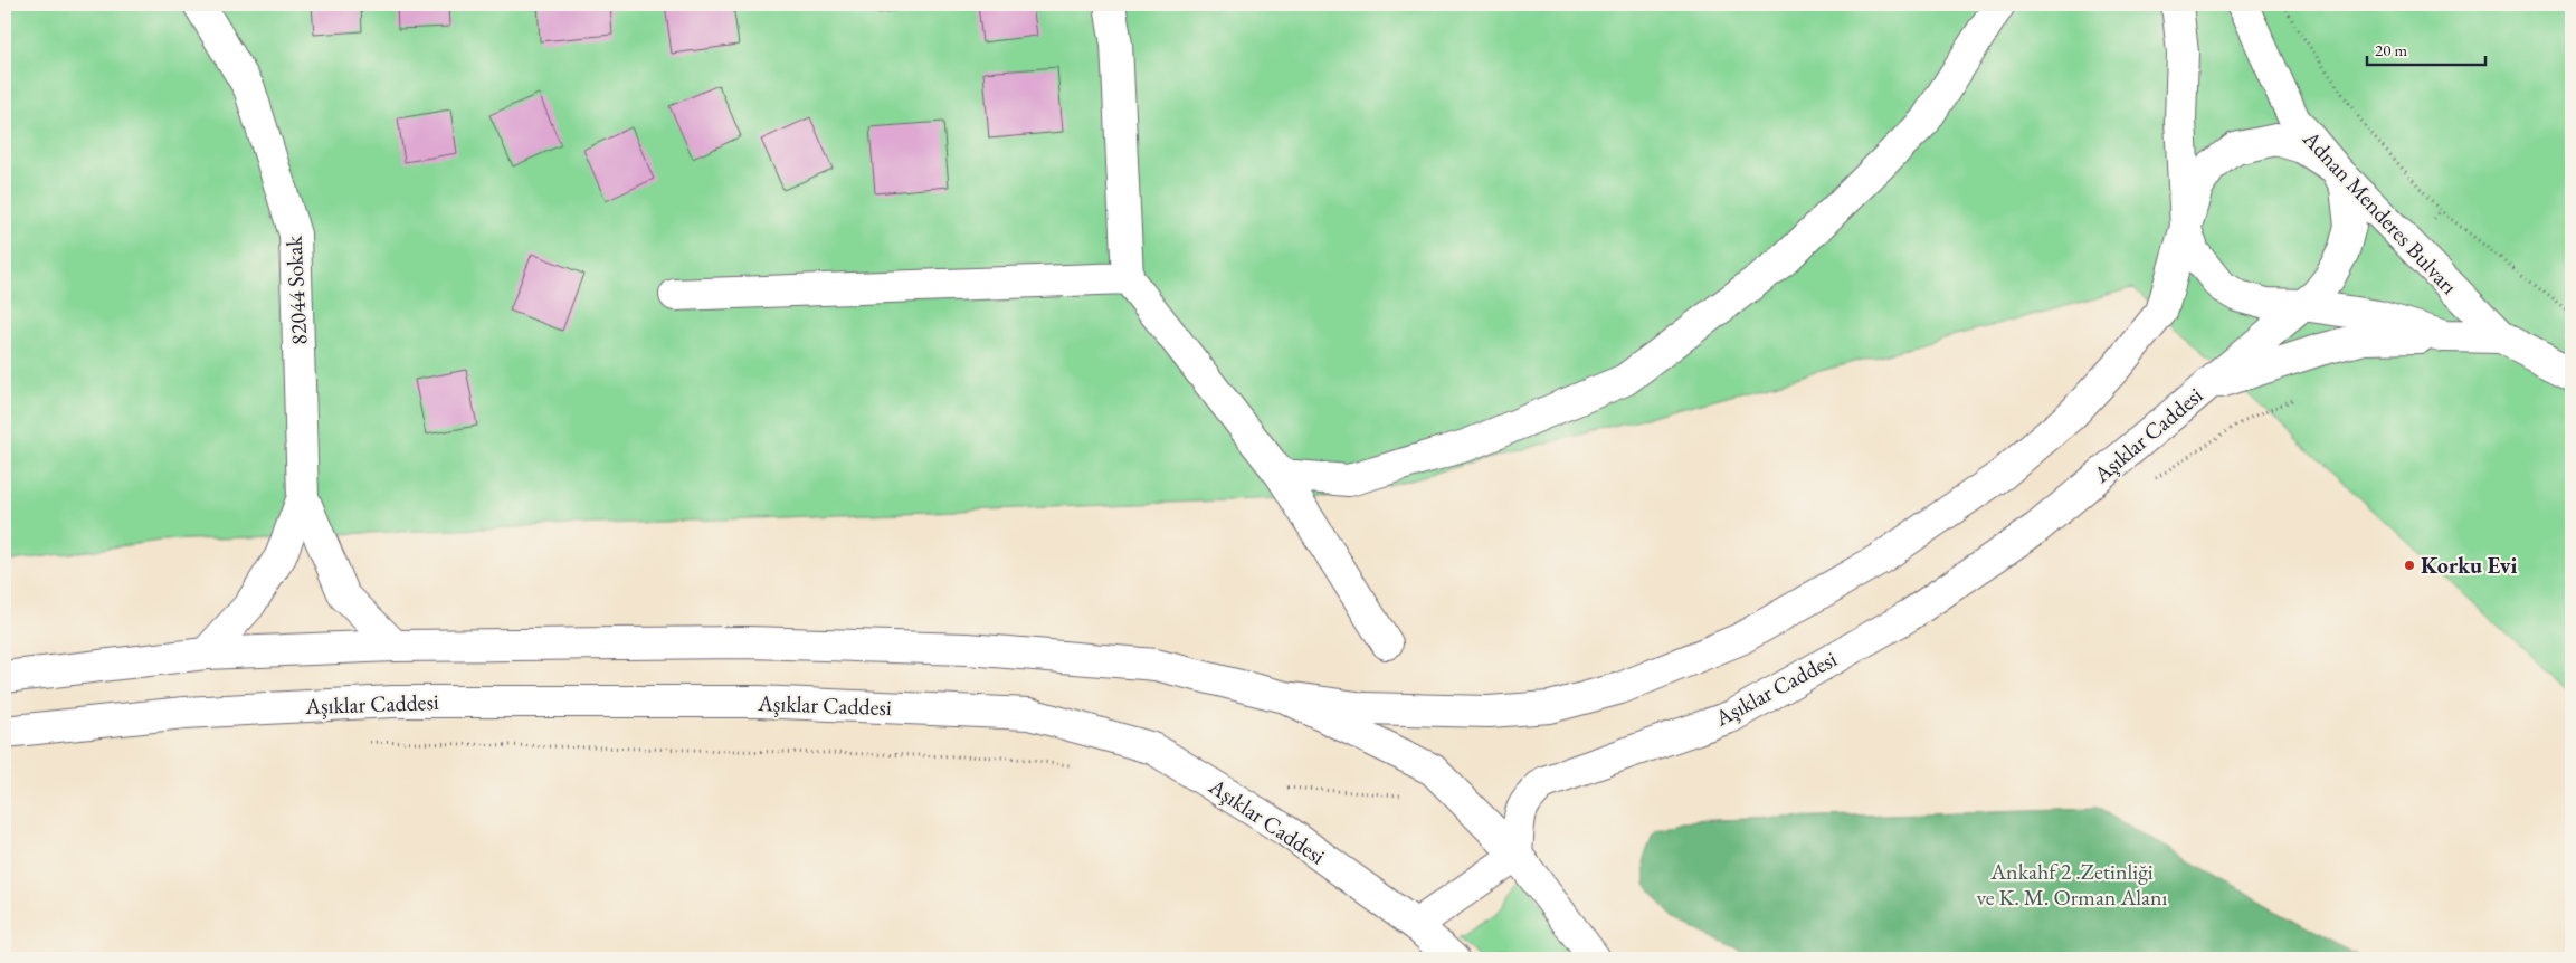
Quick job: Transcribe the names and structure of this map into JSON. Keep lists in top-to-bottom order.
{
  "streets": {
    "street": ["Adnan Menderes Bulvarı", "82044 Sokak", "Aşıklar Caddesi"]
  },
  "crossings": [
    ["Adnan Menderes Bulvarı", "Aşıklar Caddesi"]
  ],
  "parks": ["Ankahf 2 .Zetinliği ve K. M. Orman Alanı"],
  "places": ["Korku Evi"],
  "scale_bar": "20 m"
}
